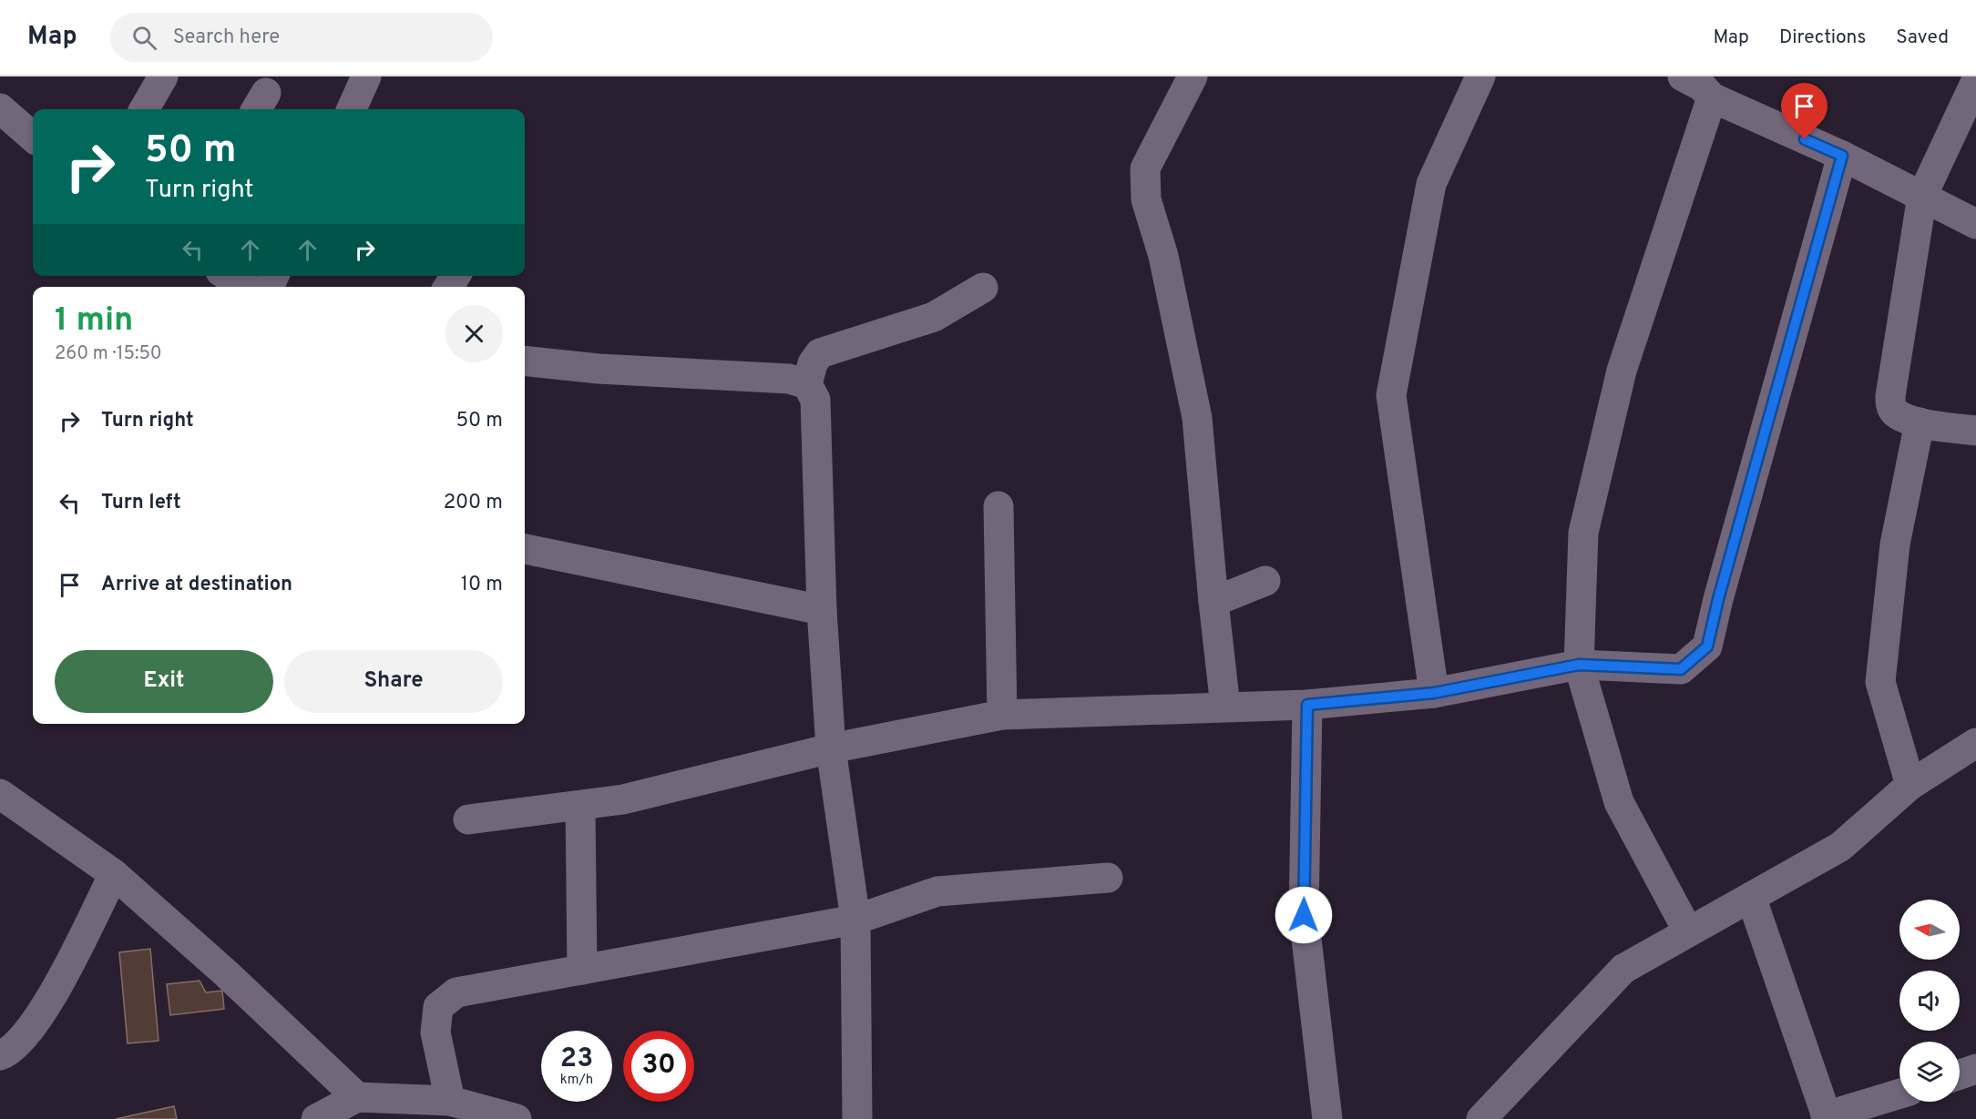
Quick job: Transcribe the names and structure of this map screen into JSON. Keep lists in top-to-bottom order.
{
  "north": "left",
  "page": {
    "header": "Map",
    "search": "Search here",
    "nav": ["Map", "Directions", "Saved"],
    "turn": ["50 m", "Turn right"],
    "heading": ["1 min", "260 m · 15:50"],
    "list": [
      {
        "name": "Turn right",
        "value": "50 m"
      },
      {
        "name": "Turn left",
        "value": "200 m"
      },
      {
        "name": "Arrive at destination",
        "value": "10 m"
      }
    ],
    "buttons": ["Exit", "Share"],
    "speed": "23 km/h",
    "limit": "30"
  }
}
